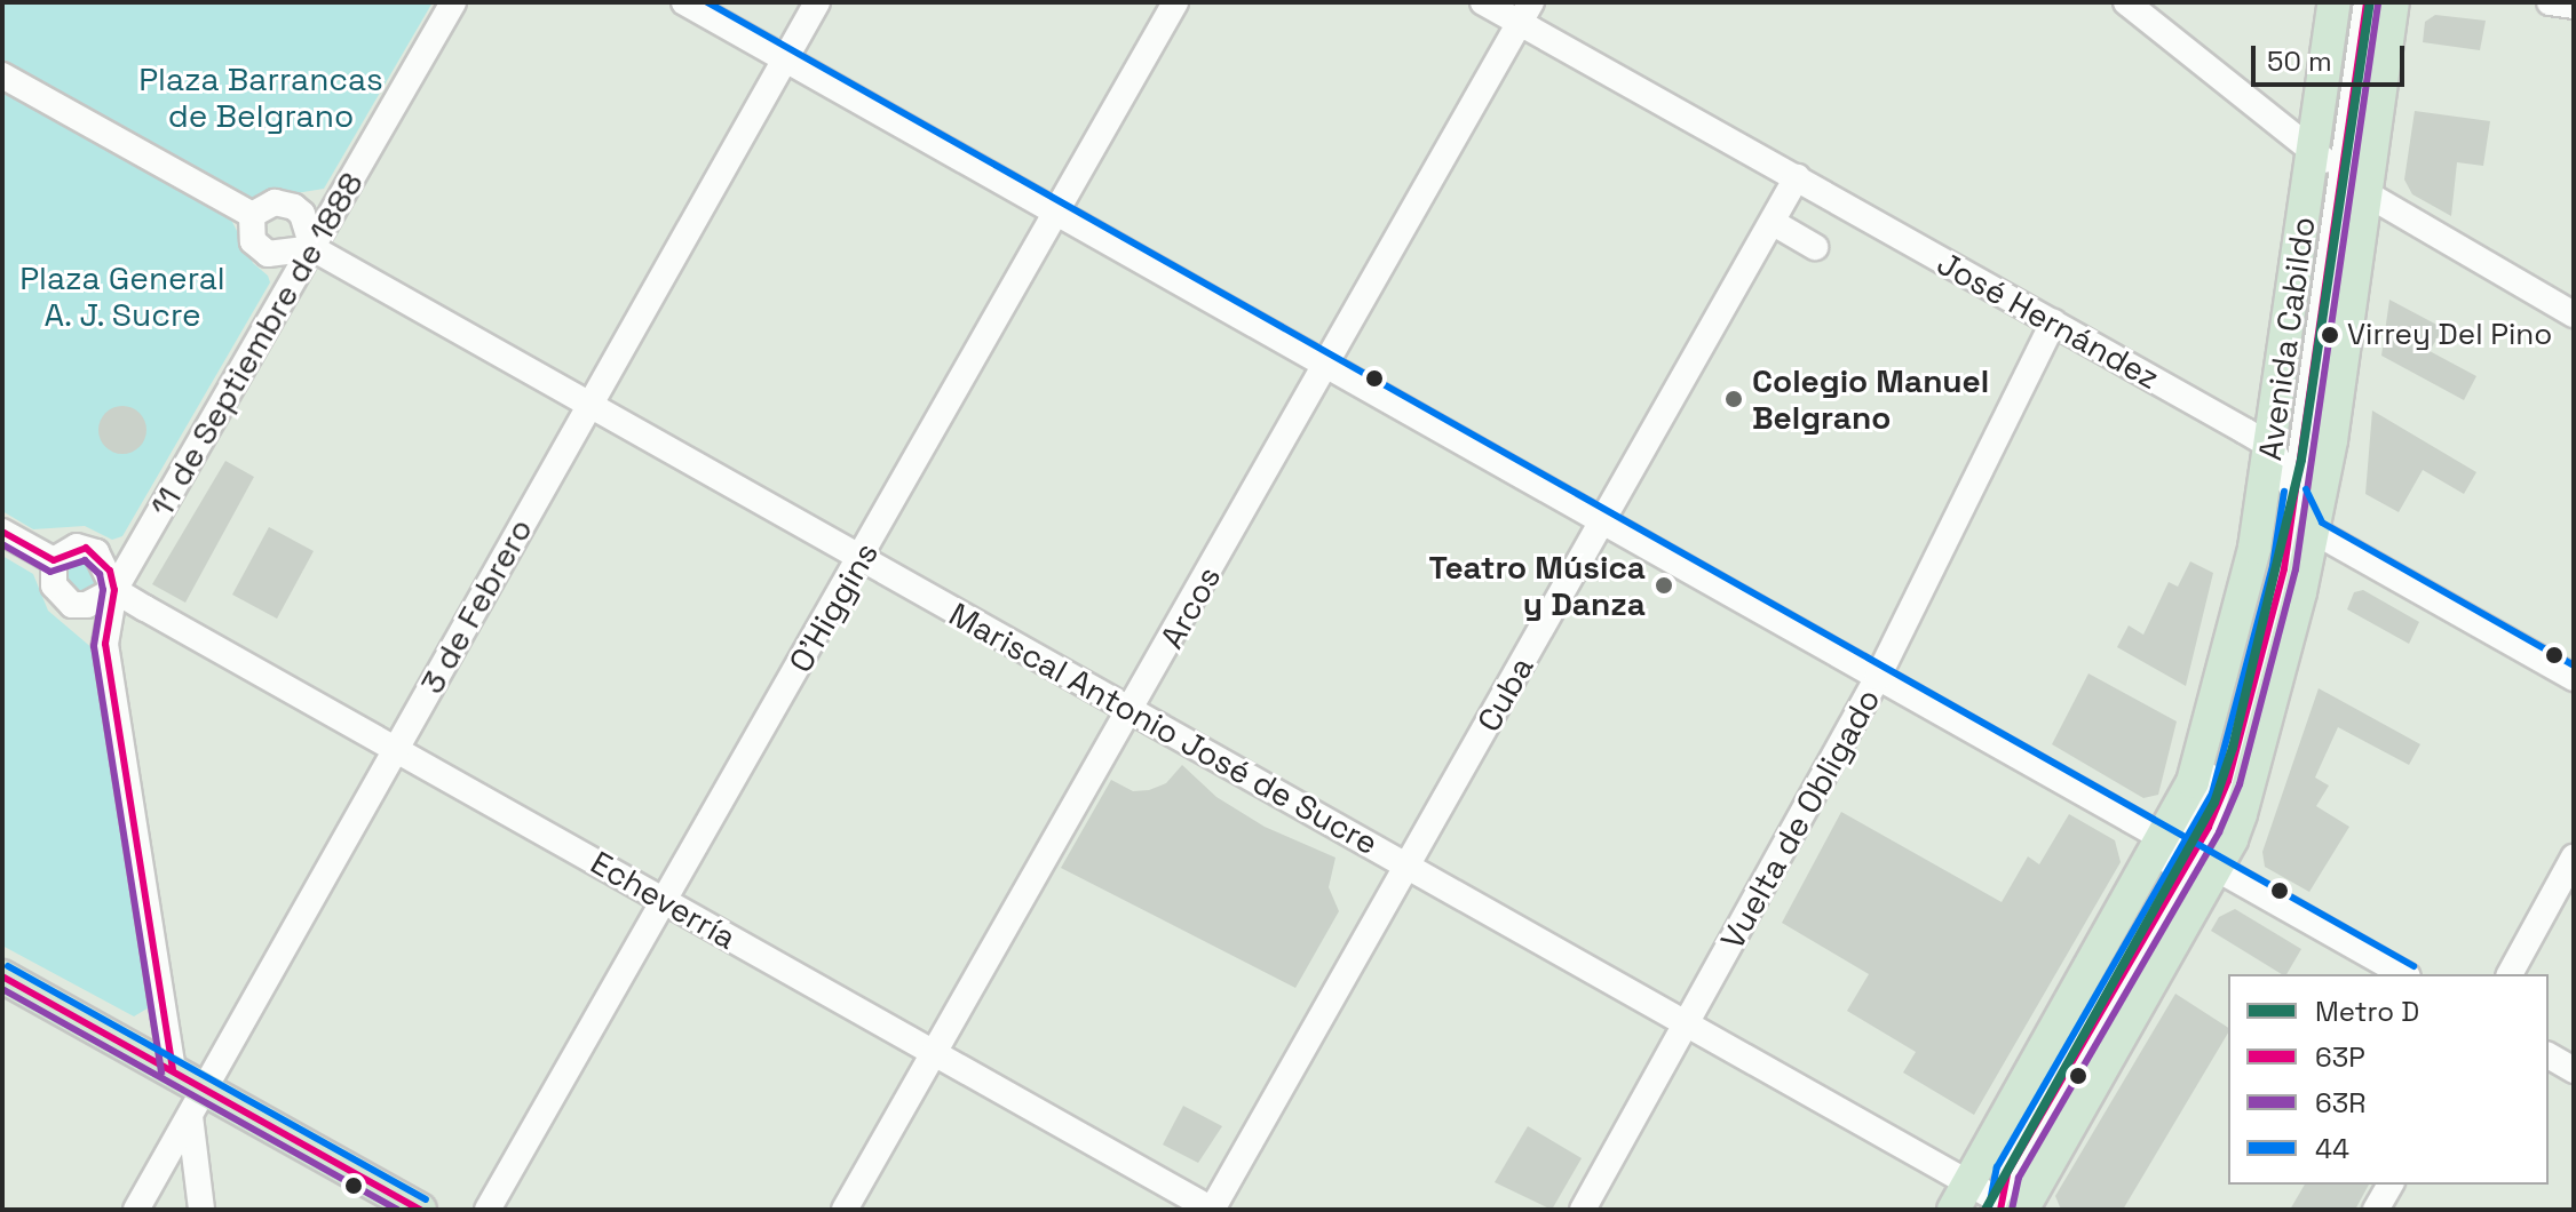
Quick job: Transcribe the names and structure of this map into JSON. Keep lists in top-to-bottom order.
{
  "streets": {
    "main road": ["Avenida Cabildo"],
    "street": [
      "José Hernández",
      "11 de Septiembre de 1888",
      "3 de Febrero",
      "O'Higgins",
      "Arcos",
      "Cuba",
      "Mariscal Antonio José de Sucre",
      "Vuelta de Obligado",
      "Echeverría"
    ]
  },
  "crossings": [
    ["José Hernández", "Avenida Cabildo"],
    ["José Hernández", "Arcos"],
    ["José Hernández", "Cuba"],
    ["José Hernández", "Vuelta de Obligado"],
    ["Avenida Cabildo", "Mariscal Antonio José de Sucre"],
    ["11 de Septiembre de 1888", "Mariscal Antonio José de Sucre"],
    ["11 de Septiembre de 1888", "Echeverría"],
    ["3 de Febrero", "Mariscal Antonio José de Sucre"],
    ["3 de Febrero", "Echeverría"],
    ["O'Higgins", "Mariscal Antonio José de Sucre"],
    ["O'Higgins", "Echeverría"],
    ["Arcos", "Mariscal Antonio José de Sucre"],
    ["Arcos", "Echeverría"],
    ["Cuba", "Mariscal Antonio José de Sucre"],
    ["Cuba", "Echeverría"],
    ["Mariscal Antonio José de Sucre", "Vuelta de Obligado"]
  ],
  "parks": ["Plaza Barrancas de Belgrano", "Plaza General A. J. Sucre"],
  "places": ["Virrey Del Pino", "Colegio Manuel Belgrano", "Teatro Música y Danza"],
  "lines": [
    "metro line D",
    "transit line 63P",
    "transit line 44",
    "transit line 63R"
  ],
  "legend": [
    "Metro D",
    "63P",
    "63R",
    "44"
  ],
  "scale_bar": "50 m"
}
